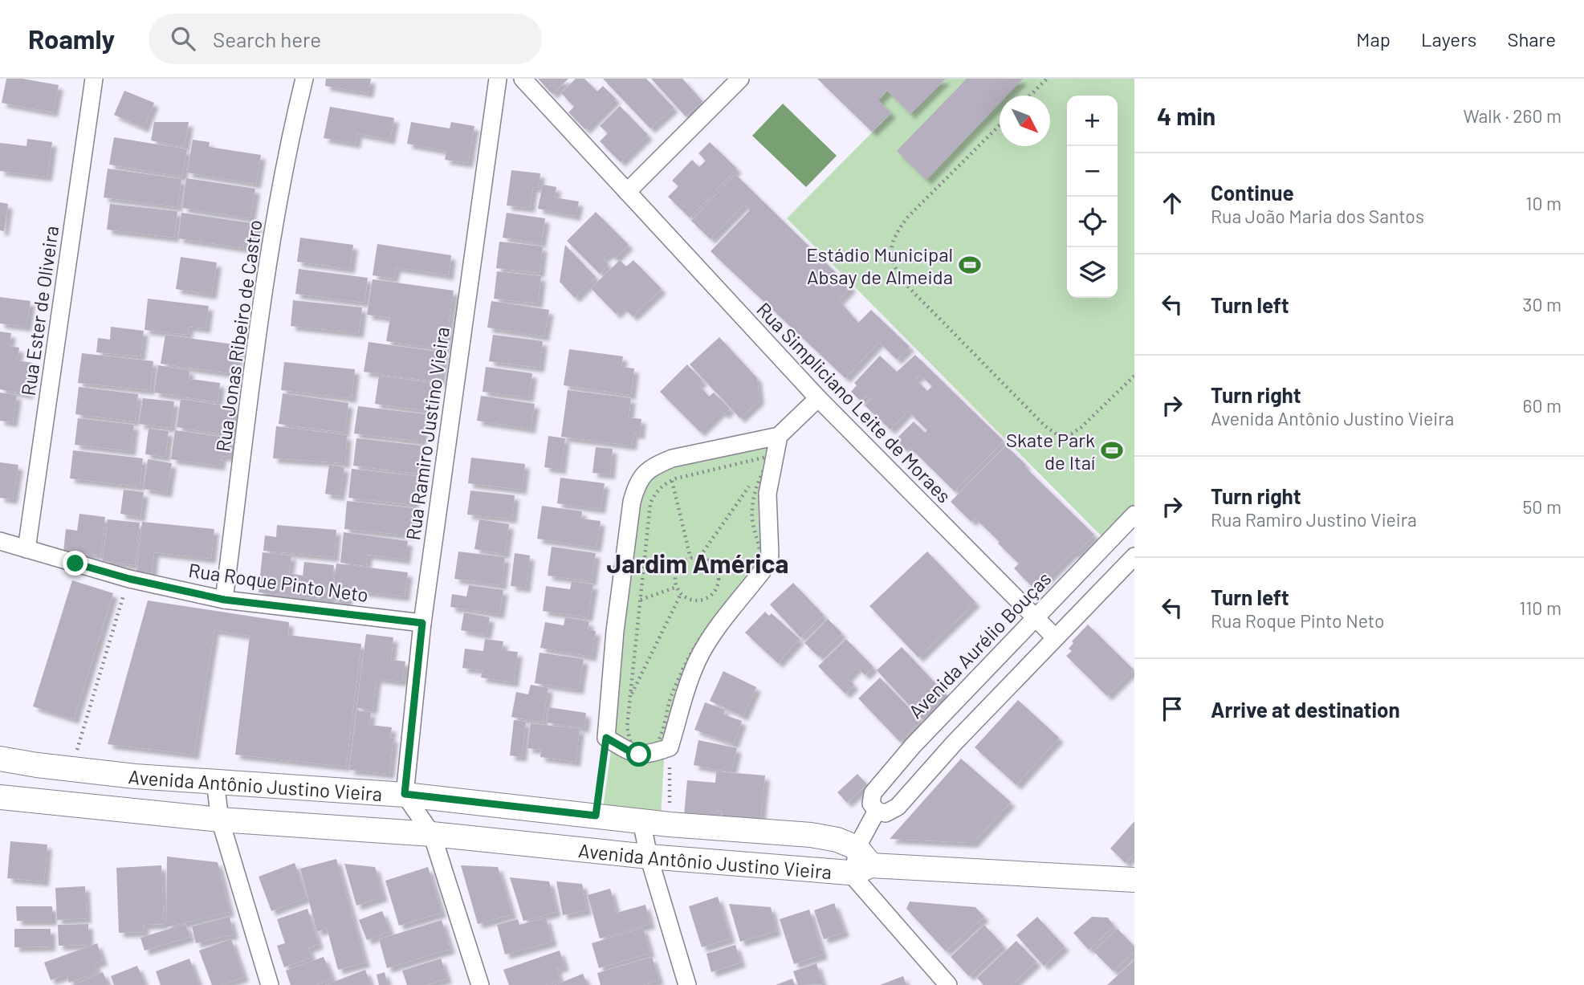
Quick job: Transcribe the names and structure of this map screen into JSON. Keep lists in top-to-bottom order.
{
  "streets": {
    "main road": ["Avenida Antônio Justino Vieira"],
    "street": [
      "Rua Ester de Oliveira",
      "Rua Jonas Ribeiro de Castro",
      "Rua Simpliciano Leite de Moraes",
      "Rua Ramiro Justino Vieira",
      "Rua Roque Pinto Neto",
      "Avenida Aurélio Bouças"
    ]
  },
  "crossings": [
    ["Rua Ester de Oliveira", "Rua Roque Pinto Neto"],
    ["Rua Jonas Ribeiro de Castro", "Rua Roque Pinto Neto"],
    ["Rua Simpliciano Leite de Moraes", "Avenida Aurélio Bouças"],
    ["Rua Ramiro Justino Vieira", "Rua Roque Pinto Neto"],
    ["Rua Ramiro Justino Vieira", "Avenida Antônio Justino Vieira"],
    ["Avenida Aurélio Bouças", "Avenida Antônio Justino Vieira"]
  ],
  "districts": ["Jardim América"],
  "places": {
    "sports": ["Estádio Municipal Absay de Almeida", "Skate Park de Itaí"]
  },
  "north": "bottom right",
  "page": {
    "header": "Roamly",
    "search": "Search here",
    "nav": ["Map", "Layers", "Share"],
    "heading": ["4 min", "Walk · 260 m"],
    "map_buttons": ["+", "−"],
    "list": [
      ["Continue", "Rua João Maria dos Santos", "10 m"],
      ["Turn left", "30 m"],
      ["Turn right", "Avenida Antônio Justino Vieira", "60 m"],
      ["Turn right", "Rua Ramiro Justino Vieira", "50 m"],
      ["Turn left", "Rua Roque Pinto Neto", "110 m"],
      "Arrive at destination"
    ]
  }
}
